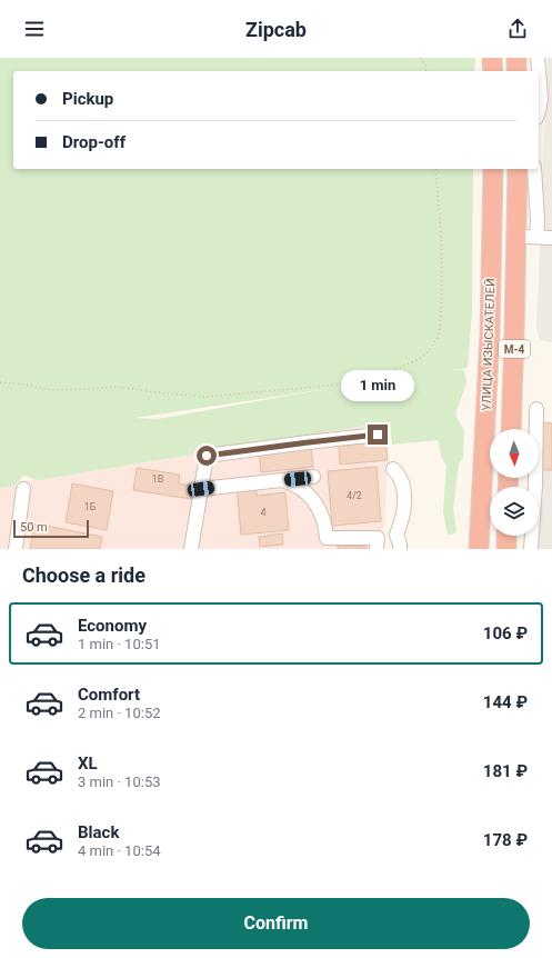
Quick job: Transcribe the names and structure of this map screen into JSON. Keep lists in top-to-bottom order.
{
  "streets": {
    "highway": ["УЛИЦА ИЗЫСКАТЕЛЕЙ", "М-4"]
  },
  "house_numbers": [
    "1В",
    "4/2",
    "1Б",
    "4"
  ],
  "scale_bar": "50 m",
  "north": "bottom",
  "page": {
    "header": "Zipcab",
    "banner": ["Pickup", "Drop-off"],
    "bubble": "1 min",
    "scale": "50 m",
    "heading": "Choose a ride",
    "list": [
      {
        "name": "Economy",
        "note": "1 min · 10:51",
        "value": "106 ₽"
      },
      {
        "name": "Comfort",
        "note": "2 min · 10:52",
        "value": "144 ₽"
      },
      {
        "name": "XL",
        "note": "3 min · 10:53",
        "value": "181 ₽"
      },
      {
        "name": "Black",
        "note": "4 min · 10:54",
        "value": "178 ₽"
      }
    ],
    "buttons": "Confirm"
  }
}
